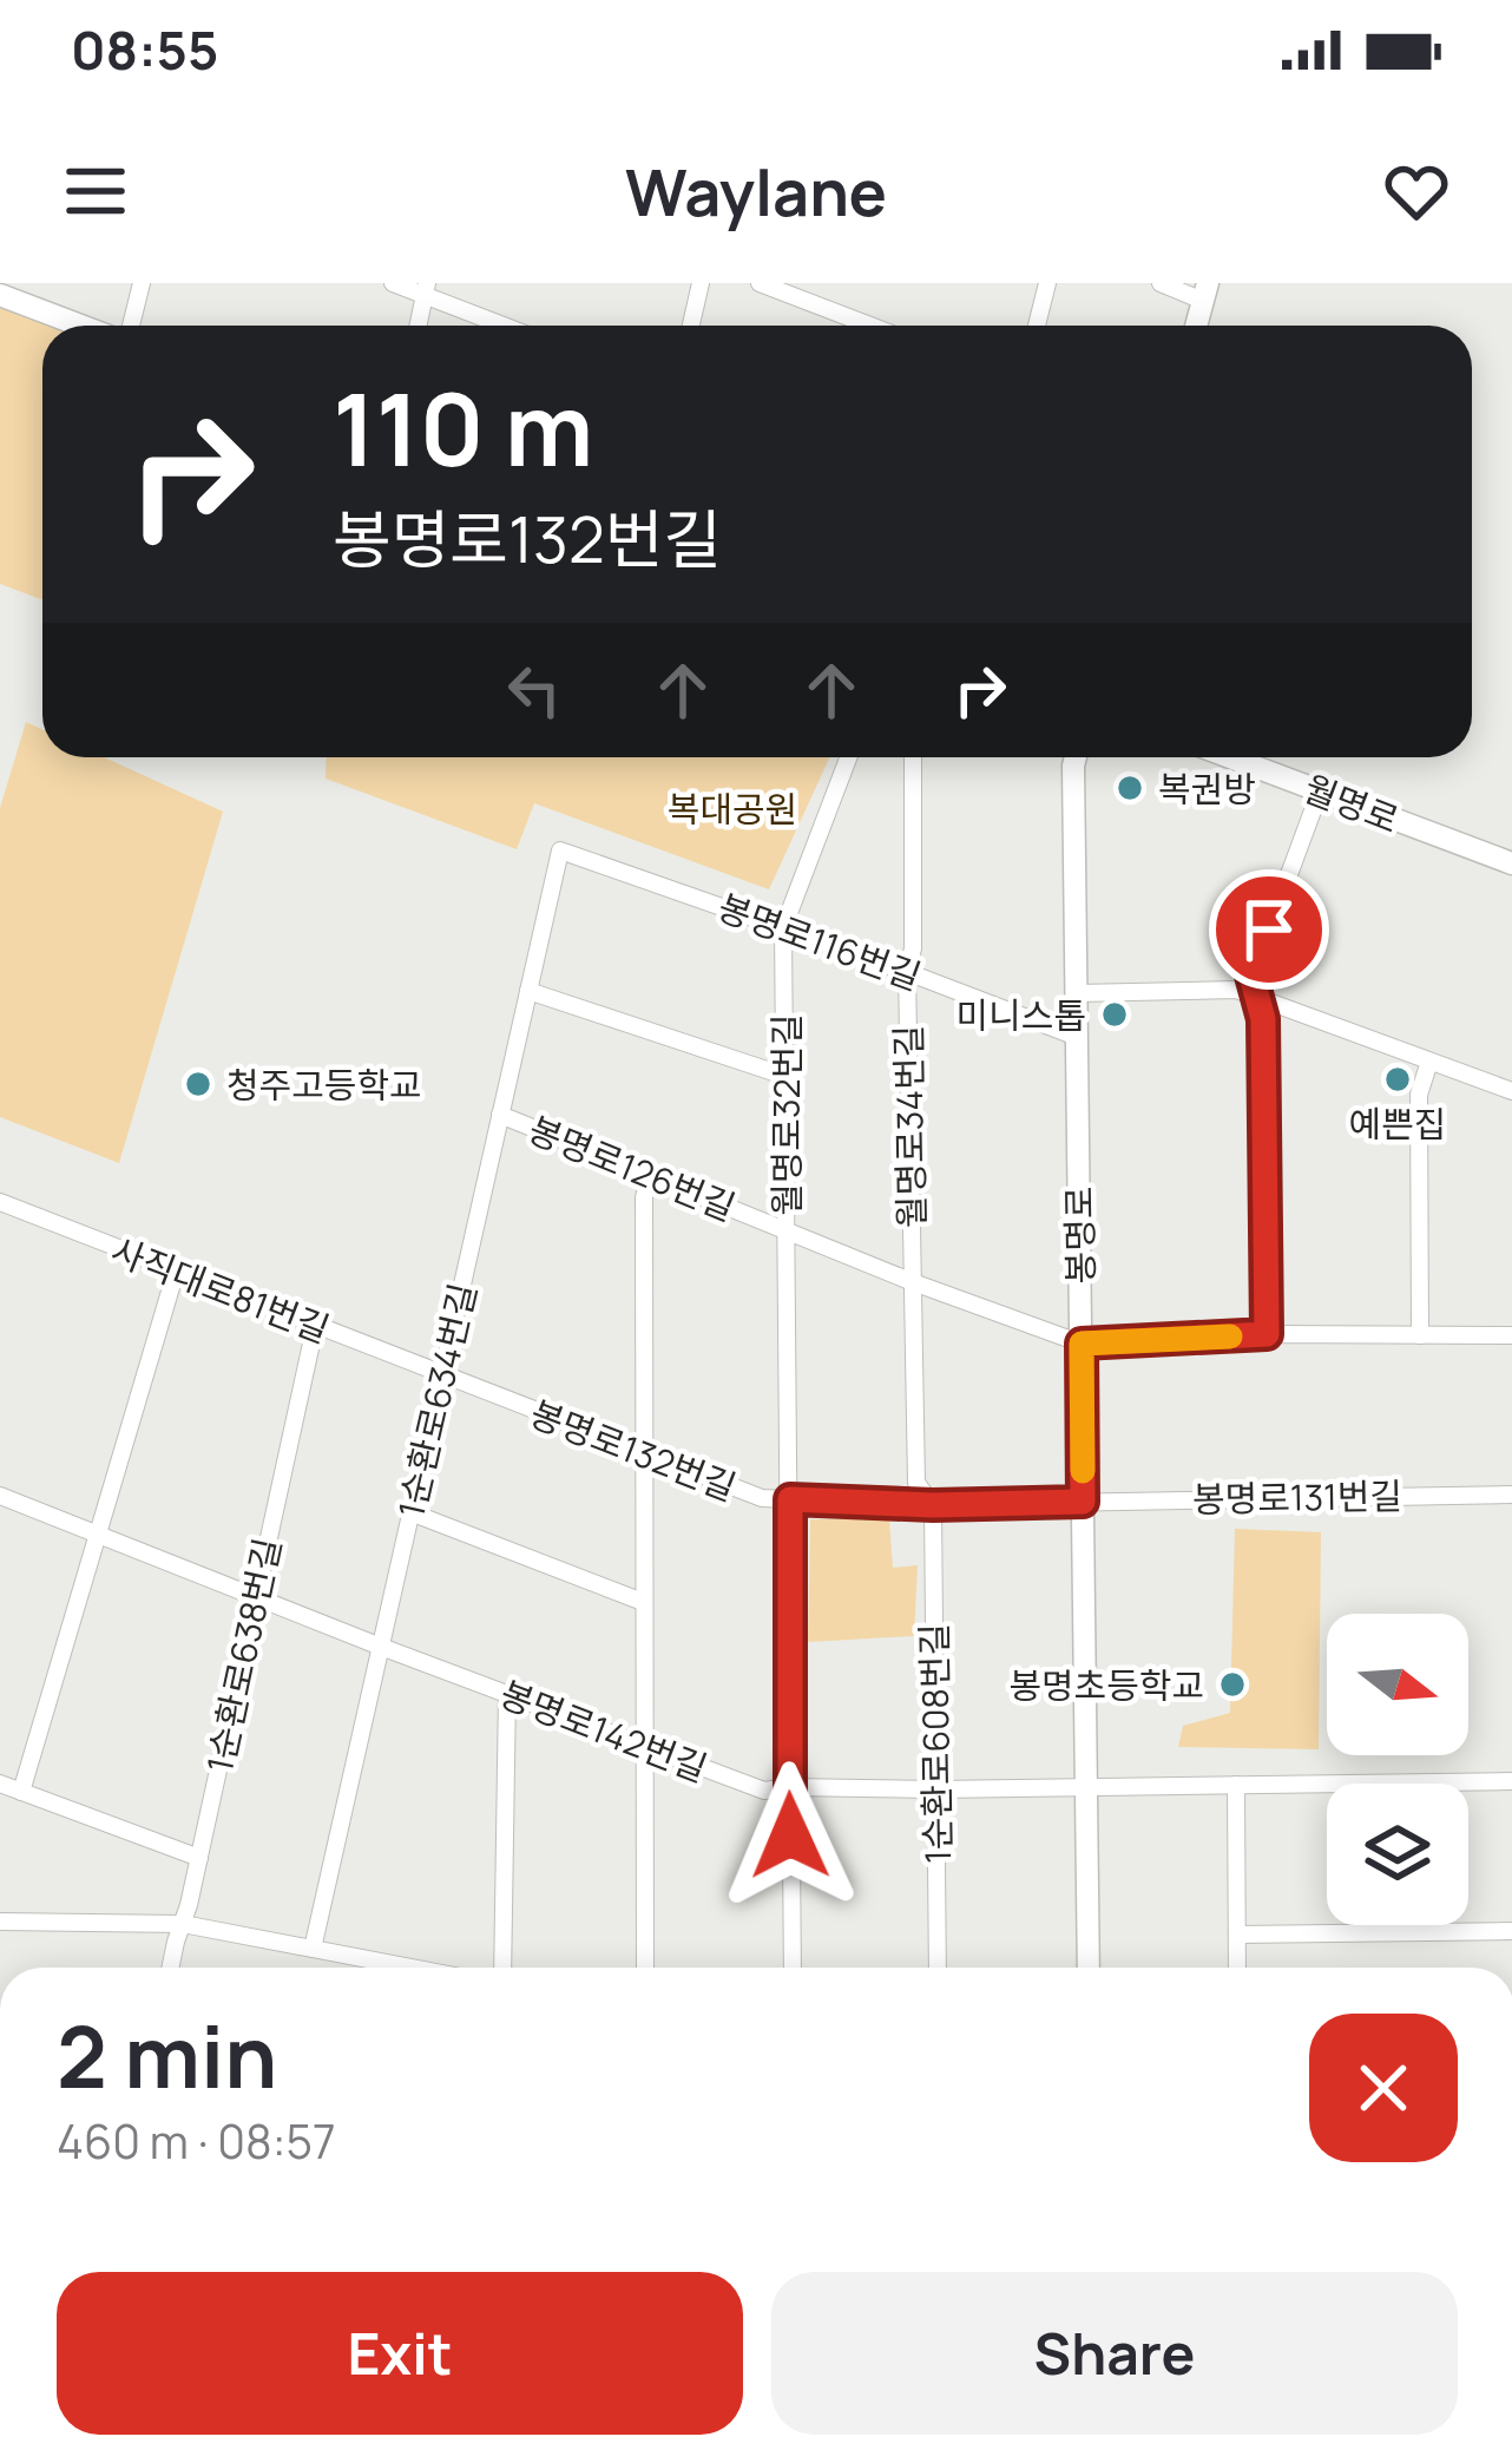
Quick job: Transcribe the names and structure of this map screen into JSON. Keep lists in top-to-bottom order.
{
  "streets": {
    "street": [
      "월명로",
      "봉명로116번길",
      "월명로32번길",
      "월명로34번길",
      "봉명로126번길",
      "봉명로",
      "사직대로81번길",
      "1순환로634번길",
      "봉명로132번길",
      "봉명로131번길",
      "1순환로638번길",
      "봉명로142번길",
      "1순환로608번길"
    ]
  },
  "crossings": [
    ["봉명로116번길", "월명로32번길"],
    ["봉명로116번길", "월명로34번길"],
    ["봉명로116번길", "봉명로"],
    ["봉명로116번길", "1순환로634번길"],
    ["월명로32번길", "봉명로126번길"],
    ["월명로32번길", "봉명로132번길"],
    ["월명로32번길", "봉명로142번길"],
    ["월명로34번길", "봉명로126번길"],
    ["월명로34번길", "봉명로132번길"],
    ["월명로34번길", "1순환로608번길"],
    ["봉명로126번길", "봉명로"],
    ["봉명로126번길", "1순환로634번길"],
    ["봉명로", "봉명로132번길"],
    ["봉명로", "봉명로131번길"],
    ["봉명로", "봉명로142번길"],
    ["사직대로81번길", "1순환로634번길"],
    ["사직대로81번길", "봉명로132번길"],
    ["사직대로81번길", "1순환로638번길"],
    ["1순환로634번길", "봉명로132번길"],
    ["1순환로634번길", "봉명로142번길"],
    ["봉명로132번길", "봉명로131번길"],
    ["봉명로132번길", "1순환로608번길"],
    ["1순환로638번길", "봉명로142번길"],
    ["봉명로142번길", "1순환로608번길"]
  ],
  "parks": ["복대공원"],
  "places": [
    "복권방",
    "미니스톱",
    "예쁜집",
    "청주고등학교",
    "봉명초등학교"
  ],
  "north": "right",
  "page": {
    "status": "08:55",
    "header": "Waylane",
    "turn": ["110 m", "봉명로132번길"],
    "heading": ["2 min", "460 m · 08:57"],
    "buttons": ["Exit", "Share"]
  }
}
